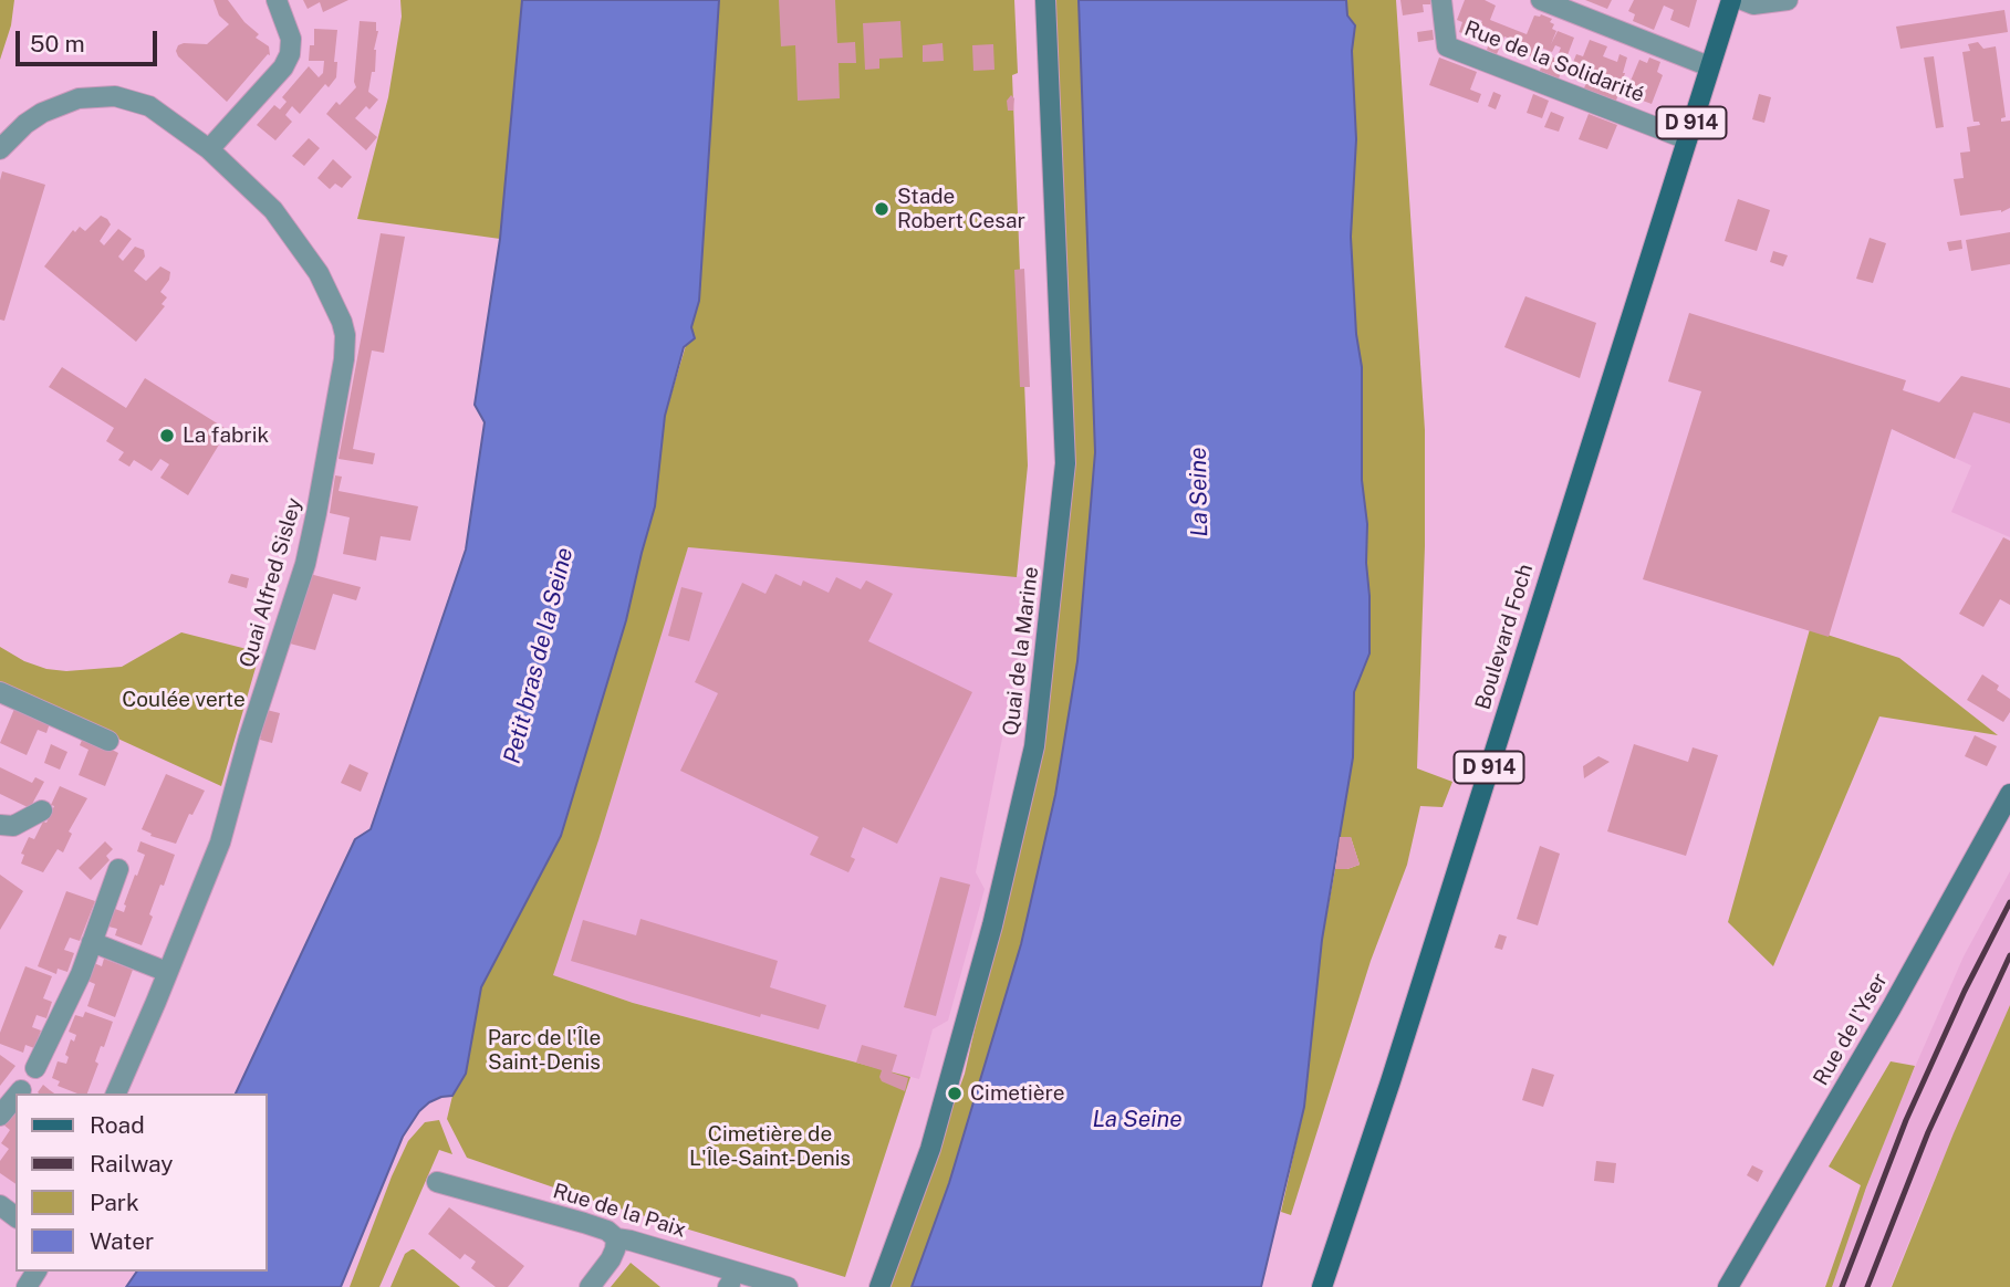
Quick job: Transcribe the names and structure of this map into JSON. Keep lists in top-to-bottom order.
{
  "streets": {
    "main road": ["D 914", "Boulevard Foch"],
    "street": [
      "Rue de la Solidarité",
      "Quai Alfred Sisley",
      "Quai de la Marine",
      "Rue de l'Yser",
      "Rue de la Paix"
    ]
  },
  "crossings": [
    ["Rue de la Solidarité", "Boulevard Foch"]
  ],
  "water": ["La Seine", "Petit bras de la Seine"],
  "parks": ["Coulée verte", "Parc de l'Île Saint-Denis", "Cimetière de L'Île-Saint-Denis"],
  "places": ["Stade Robert Cesar", "La fabrik", "Cimetière"],
  "legend": [
    "Road",
    "Railway",
    "Park",
    "Water"
  ],
  "scale_bar": "50 m"
}
